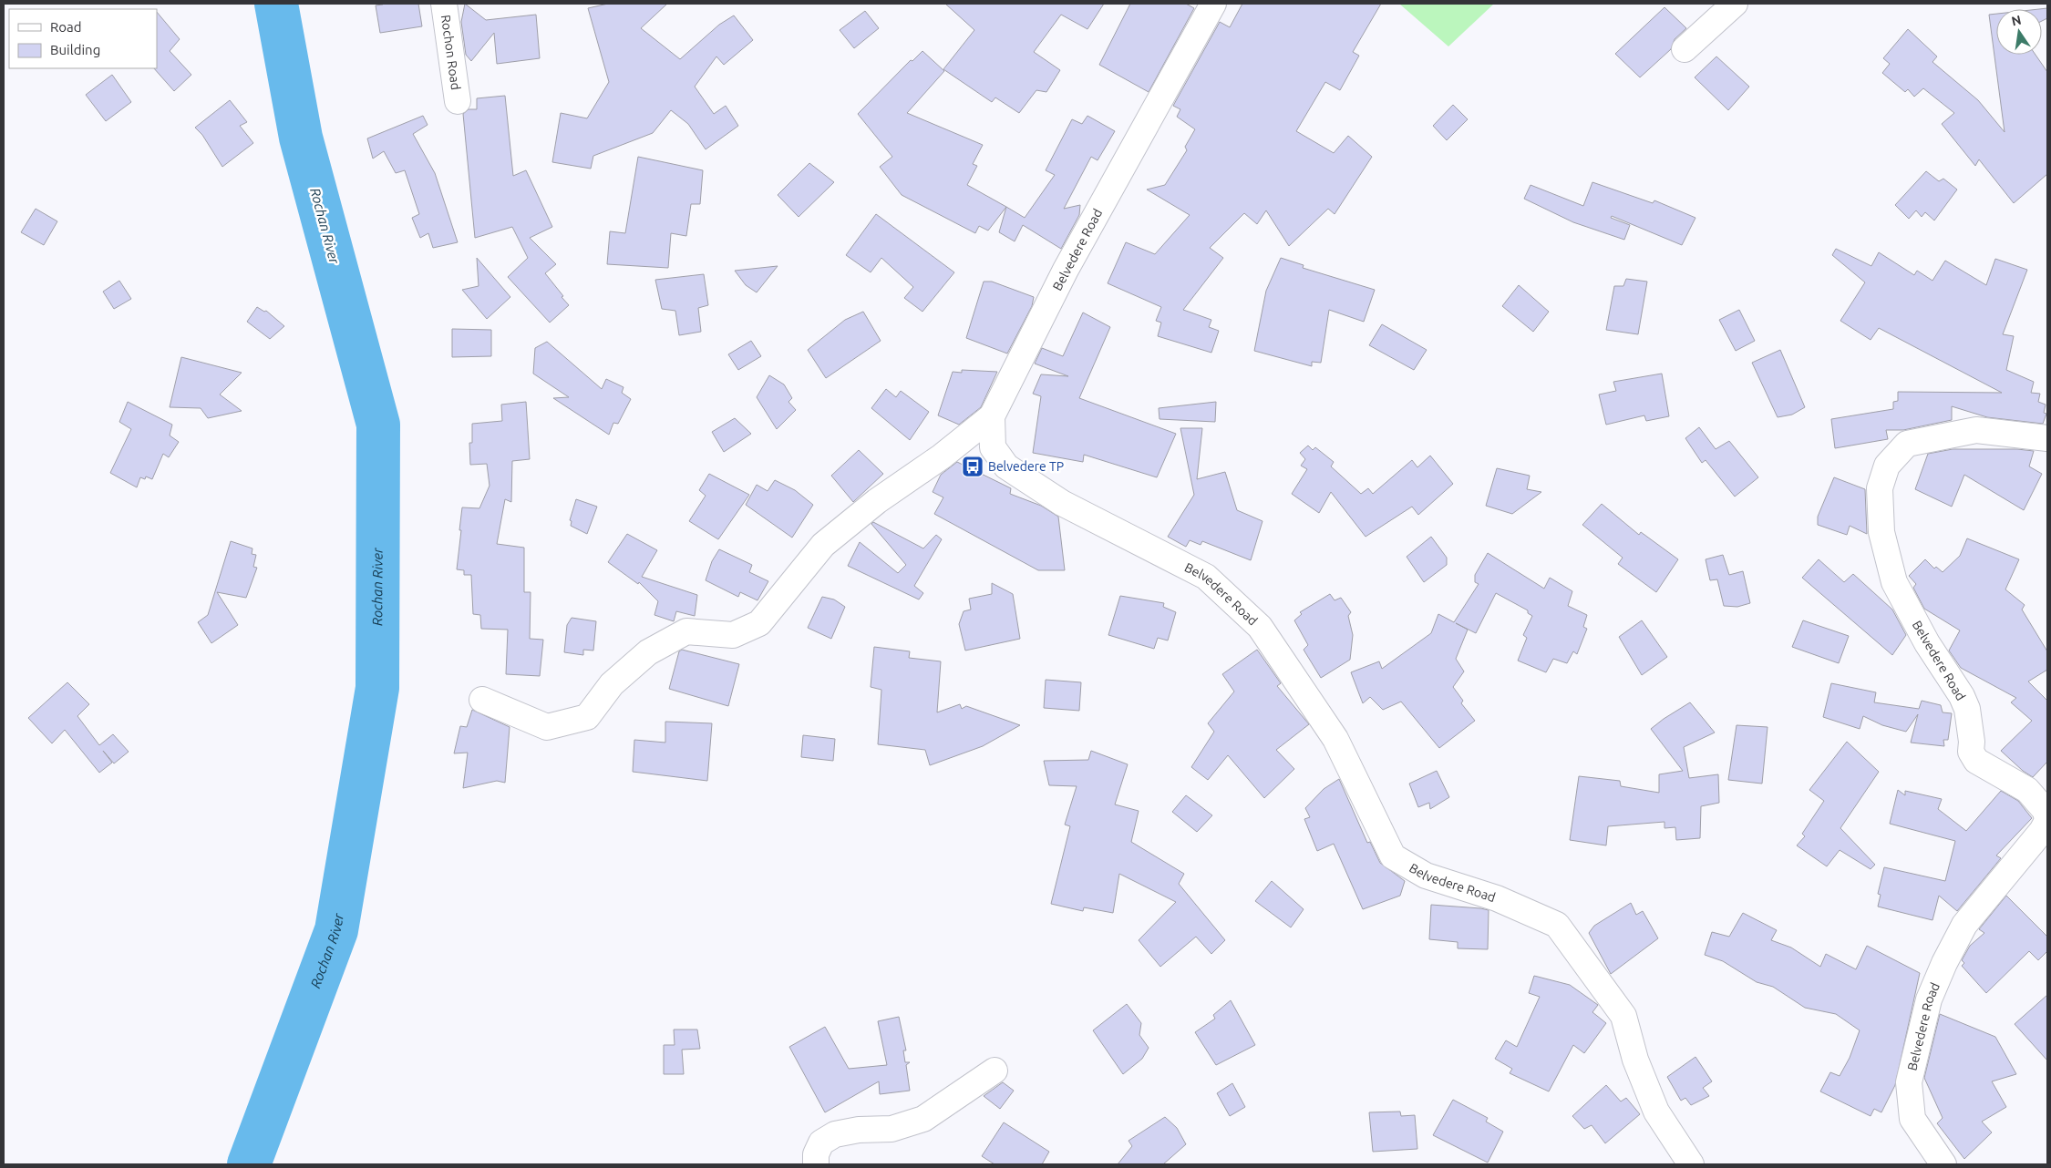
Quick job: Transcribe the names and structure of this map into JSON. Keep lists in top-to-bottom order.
{
  "streets": {
    "street": ["Rochon Road", "Belvedere Road"]
  },
  "water": ["Rochan River"],
  "places": {
    "bus stop": ["Belvedere TP"]
  },
  "legend": ["Road", "Building"],
  "north": "top"
}
